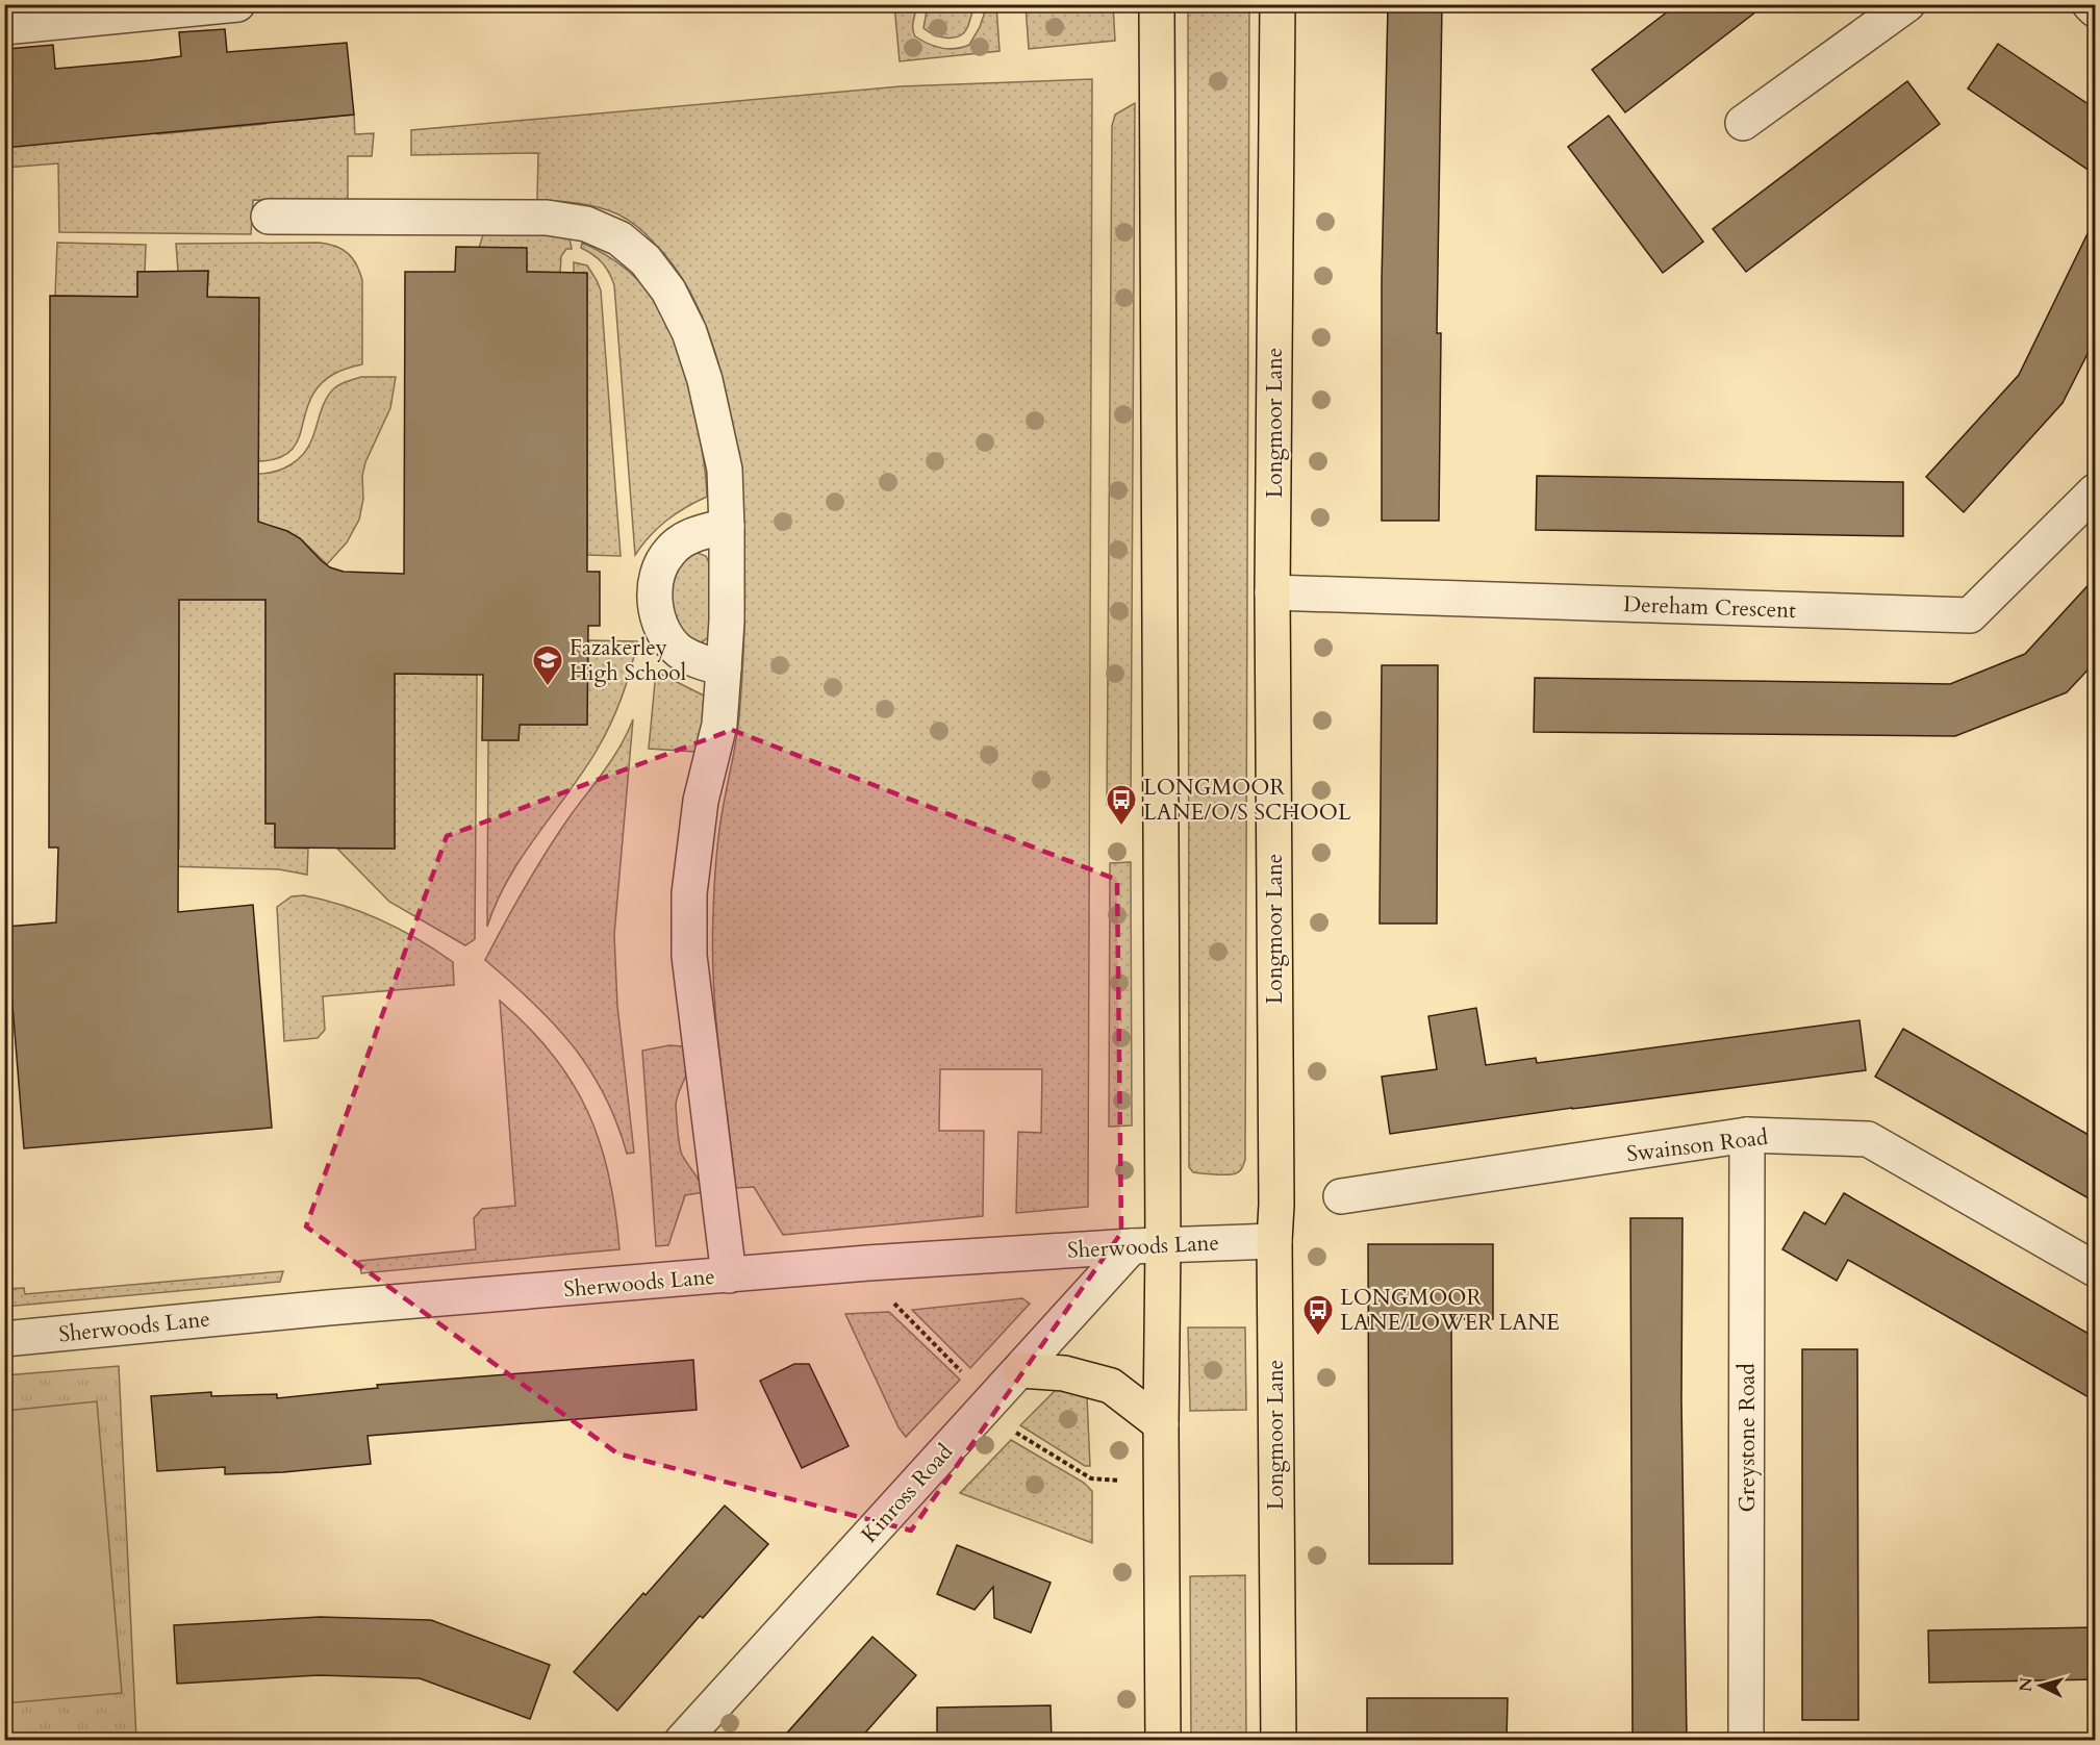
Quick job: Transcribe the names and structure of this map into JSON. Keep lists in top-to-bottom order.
{
  "streets": {
    "main road": ["Longmoor Lane"],
    "street": [
      "Dereham Crescent",
      "Swainson Road",
      "Sherwoods Lane",
      "Greystone Road",
      "Kinross Road"
    ]
  },
  "crossings": [
    ["Longmoor Lane", "Dereham Crescent"],
    ["Longmoor Lane", "Sherwoods Lane"],
    ["Swainson Road", "Greystone Road"],
    ["Sherwoods Lane", "Kinross Road"]
  ],
  "places": {
    "school or university": ["Fazakerley High School"],
    "bus stop": ["LONGMOOR LANE/O/S SCHOOL", "LONGMOOR LANE/LOWER LANE"]
  },
  "north": "left"
}
